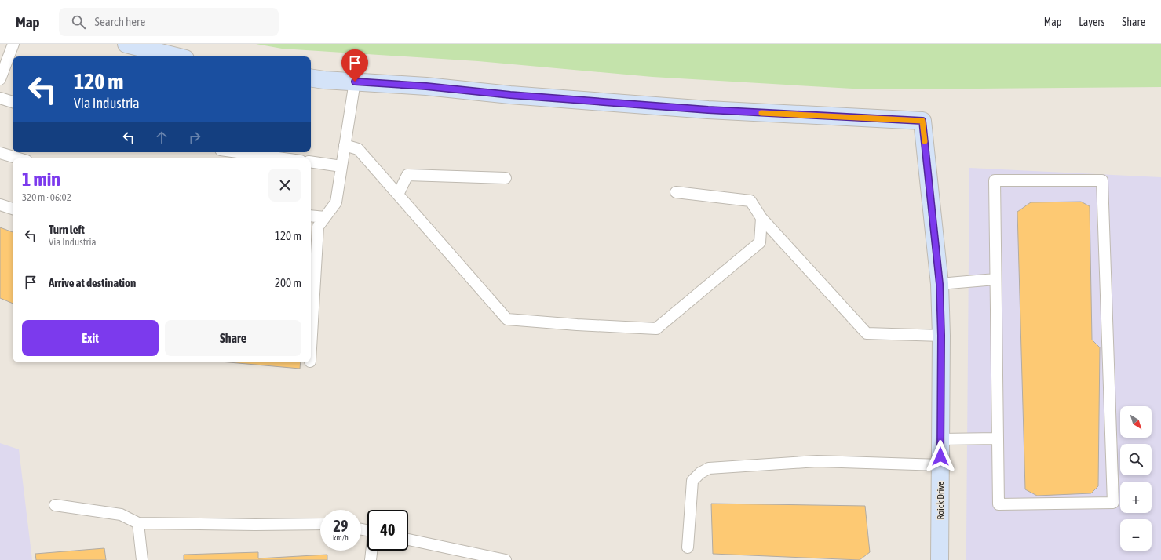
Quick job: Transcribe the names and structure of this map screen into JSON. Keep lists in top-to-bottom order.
{
  "streets": {
    "street": ["Roick Drive"]
  },
  "north": "bottom right",
  "page": {
    "header": "Map",
    "search": "Search here",
    "nav": ["Map", "Layers", "Share"],
    "turn": ["120 m", "Via Industria"],
    "heading": ["1 min", "320 m · 06:02"],
    "list": [
      {
        "name": "Turn left",
        "note": "Via Industria",
        "value": "120 m"
      },
      {
        "name": "Arrive at destination",
        "value": "200 m"
      }
    ],
    "buttons": ["Exit", "Share"],
    "map_buttons": ["+", "−"],
    "speed": "29 km/h",
    "limit": "40"
  }
}
